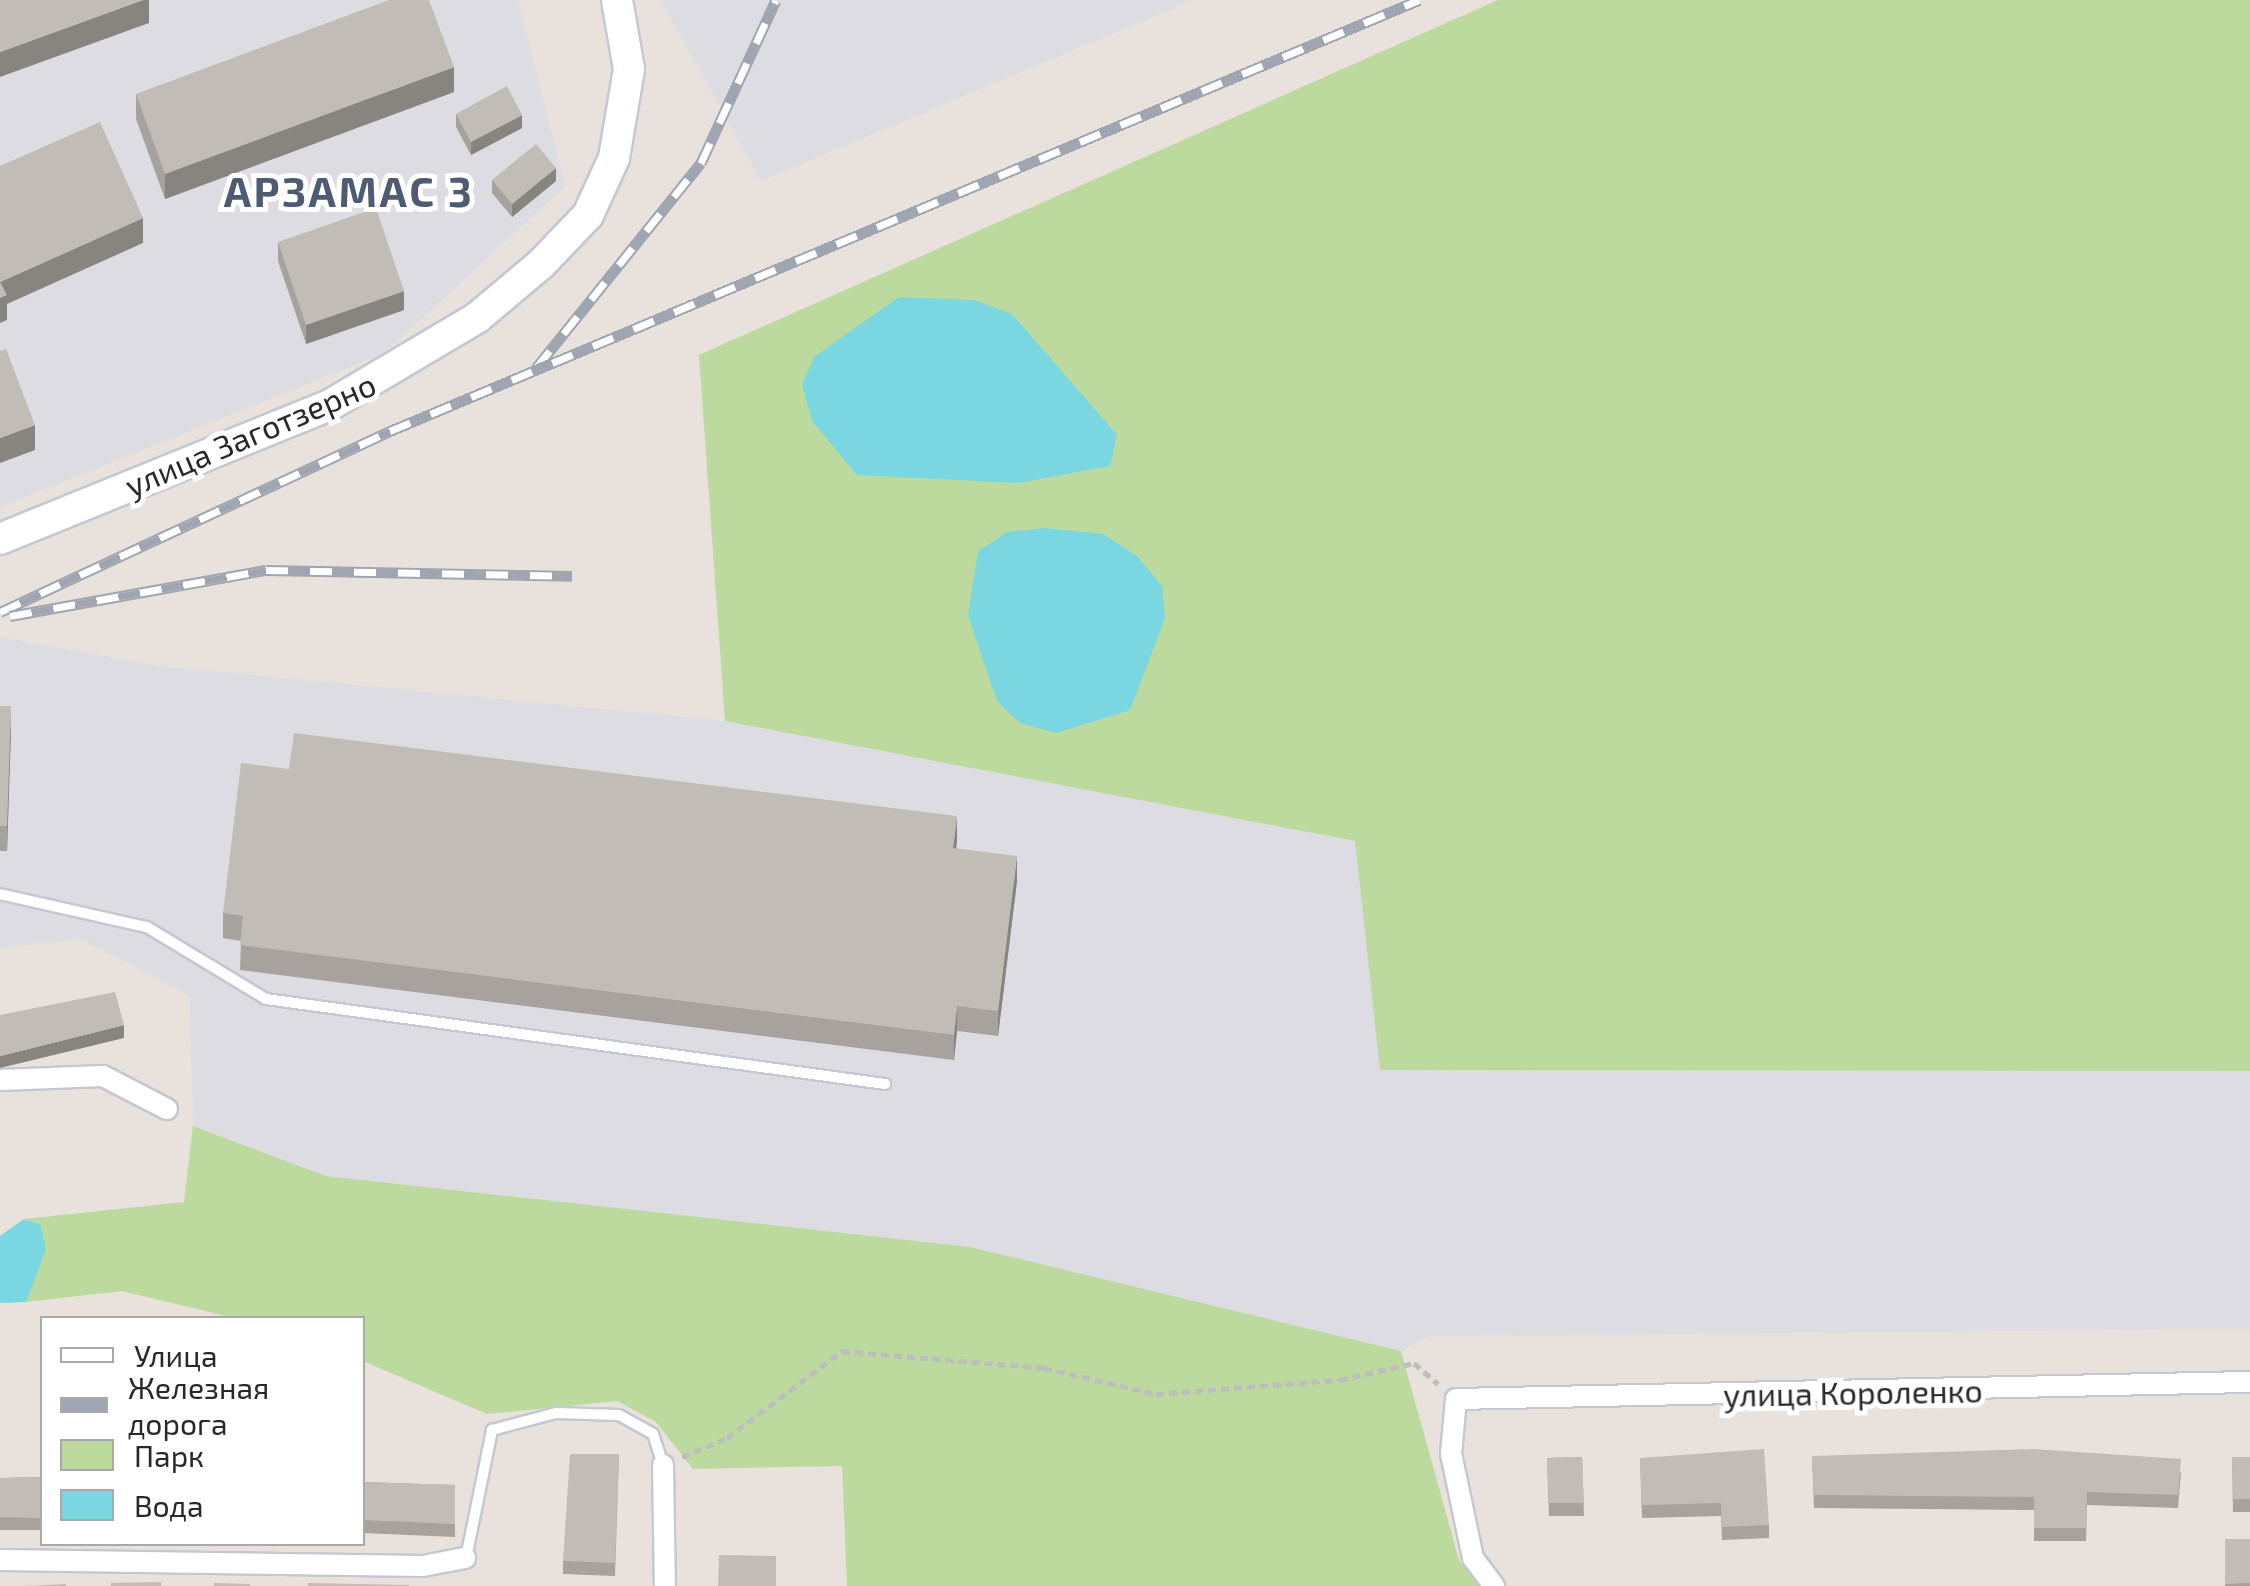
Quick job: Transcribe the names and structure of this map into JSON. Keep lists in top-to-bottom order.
{
  "streets": {
    "street": ["улица Заготзерно", "улица Короленко"]
  },
  "districts": ["АРЗАМАС 3"],
  "legend": [
    "Улица",
    "Железная дорога",
    "Парк",
    "Вода"
  ]
}
